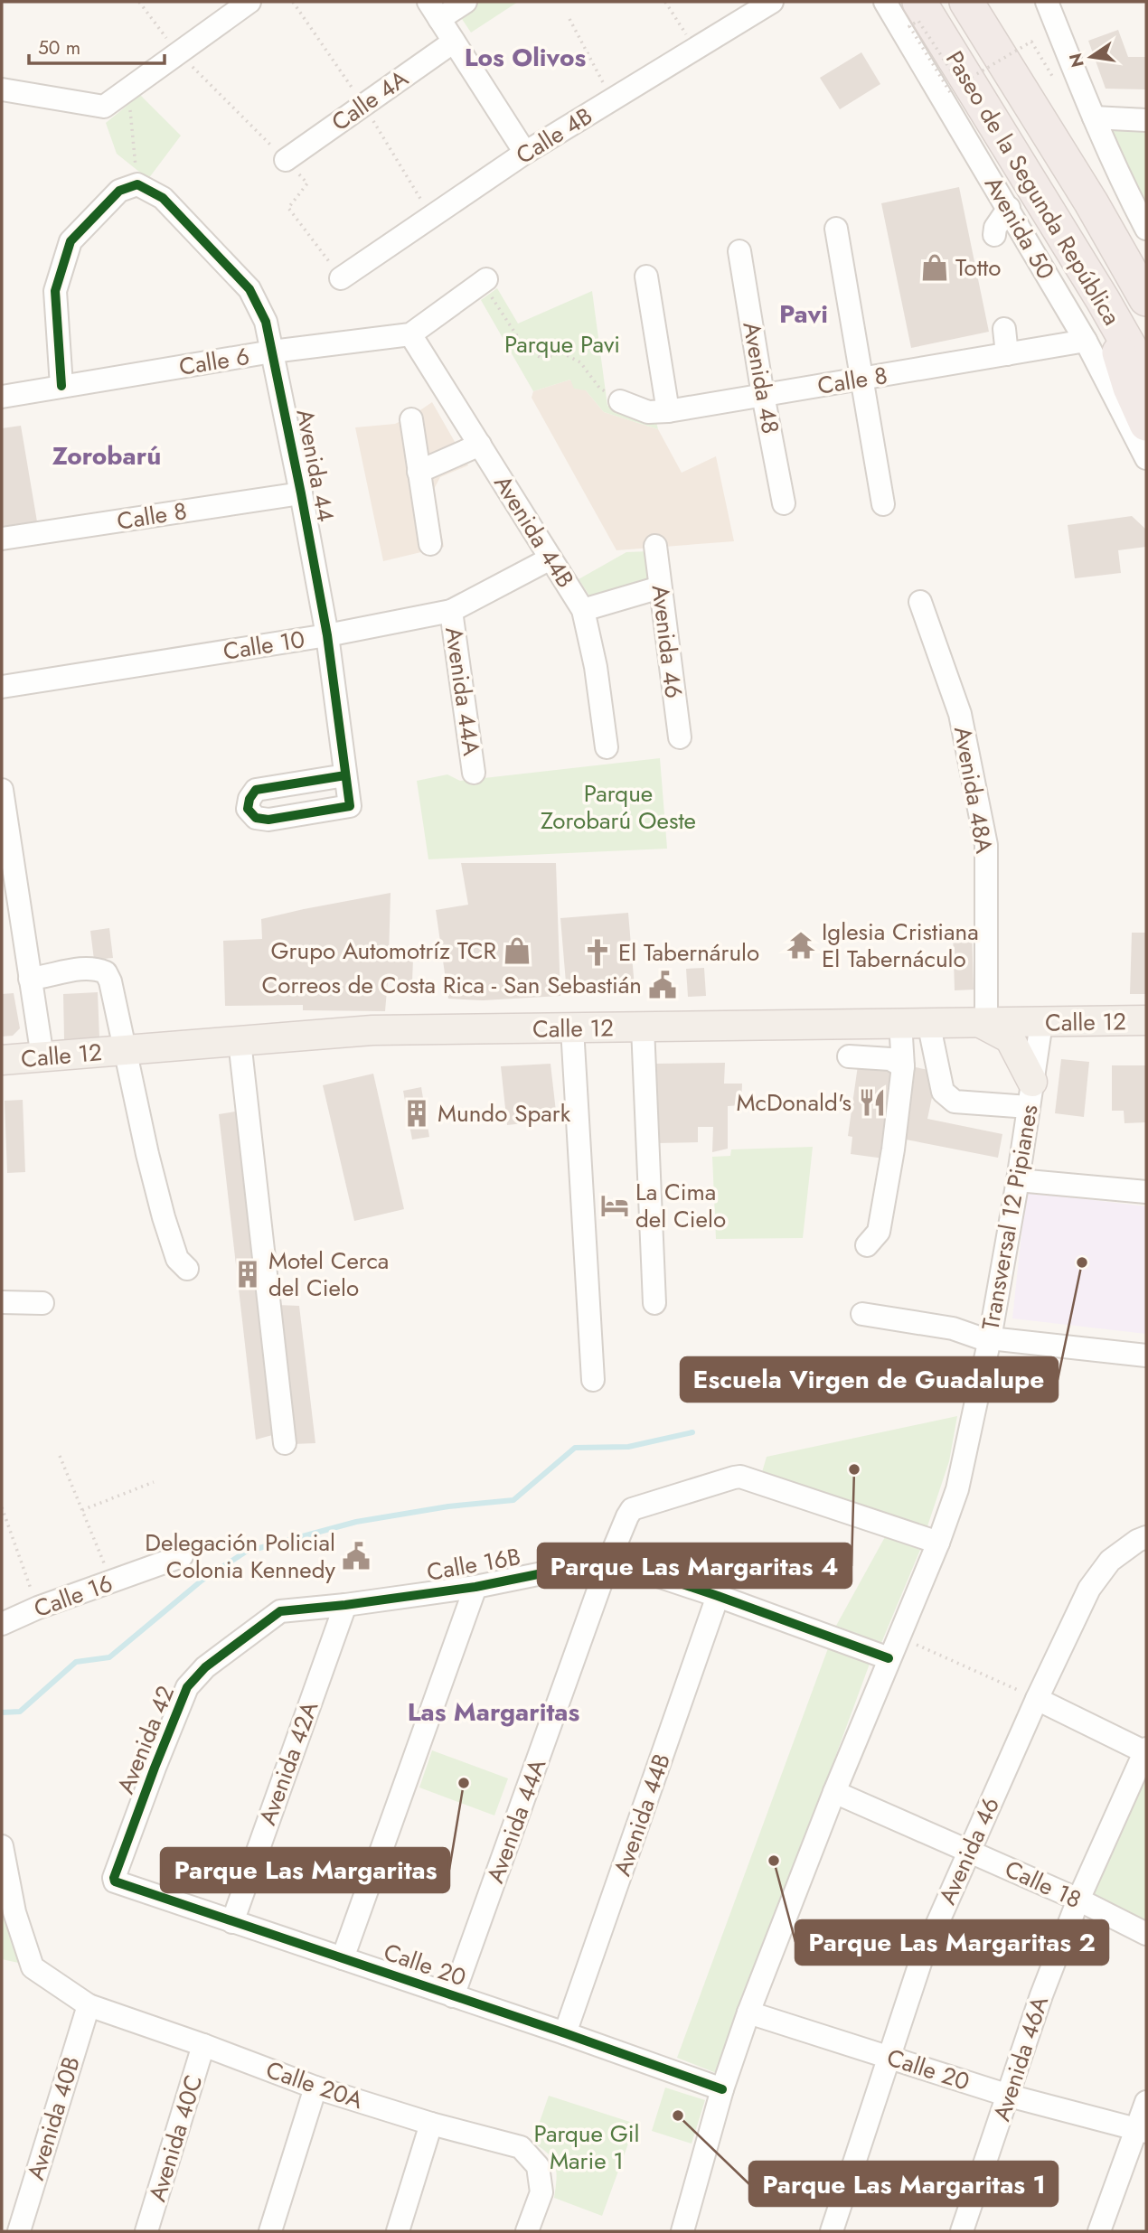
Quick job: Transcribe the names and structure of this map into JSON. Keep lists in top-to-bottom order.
{
  "streets": {
    "highway": ["Paseo de la Segunda República"],
    "main road": ["Calle 12"],
    "street": [
      "Calle 4A",
      "Calle 4B",
      "Avenida 50",
      "Calle 6",
      "Avenida 48",
      "Calle 8",
      "Avenida 44",
      "Avenida 44B",
      "Avenida 46",
      "Calle 10",
      "Avenida 44A",
      "Avenida 48A",
      "Transversal 12 Pipianes",
      "Calle 16B",
      "Calle 16",
      "Avenida 42",
      "Avenida 42A",
      "Calle 18",
      "Calle 20",
      "Avenida 46A",
      "Calle 20A",
      "Avenida 40B",
      "Avenida 40C"
    ]
  },
  "crossings": [
    ["Avenida 50", "Calle 8"],
    ["Calle 6", "Avenida 44"],
    ["Calle 6", "Avenida 44B"],
    ["Avenida 48", "Calle 8"],
    ["Calle 8", "Avenida 44"],
    ["Avenida 44", "Calle 10"],
    ["Avenida 44B", "Calle 10"],
    ["Avenida 44B", "Calle 16B"],
    ["Avenida 44B", "Calle 20"],
    ["Avenida 46", "Calle 18"],
    ["Avenida 46", "Calle 20"],
    ["Calle 10", "Avenida 44A"],
    ["Avenida 44A", "Transversal 12 Pipianes"],
    ["Avenida 44A", "Calle 16B"],
    ["Avenida 44A", "Calle 20"],
    ["Avenida 48A", "Calle 12"],
    ["Calle 12", "Transversal 12 Pipianes"],
    ["Transversal 12 Pipianes", "Calle 16B"],
    ["Transversal 12 Pipianes", "Calle 18"],
    ["Transversal 12 Pipianes", "Calle 20"],
    ["Calle 16B", "Avenida 42"],
    ["Calle 16B", "Avenida 42A"],
    ["Avenida 42", "Calle 20"],
    ["Avenida 42A", "Calle 20"],
    ["Calle 18", "Avenida 46A"],
    ["Calle 20", "Avenida 46A"],
    ["Calle 20A", "Avenida 40B"],
    ["Calle 20A", "Avenida 40C"]
  ],
  "districts": [
    "Los Olivos",
    "Pavi",
    "Zorobarú",
    "Las Margaritas"
  ],
  "parks": ["Parque Pavi", "Parque Zorobarú Oeste", "Parque Gil Marie 1"],
  "places": {
    "shop": ["Totto", "Grupo Automotríz TCR"],
    "temple": ["Iglesia Cristiana El Tabernáculo"],
    "church": ["El Tabernárulo"],
    "public building": ["Correos de Costa Rica - San Sebastián", "Delegación Policial Colonia Kennedy"],
    "restaurant": ["McDonald's"],
    "building": ["Mundo Spark", "Motel Cerca del Cielo"],
    "hotel": ["La Cima del Cielo"],
    "other": [
      "Escuela Virgen de Guadalupe",
      "Parque Las Margaritas 4",
      "Parque Las Margaritas",
      "Parque Las Margaritas 2",
      "Parque Las Margaritas 1"
    ]
  },
  "scale_bar": "50 m",
  "north": "left"
}
